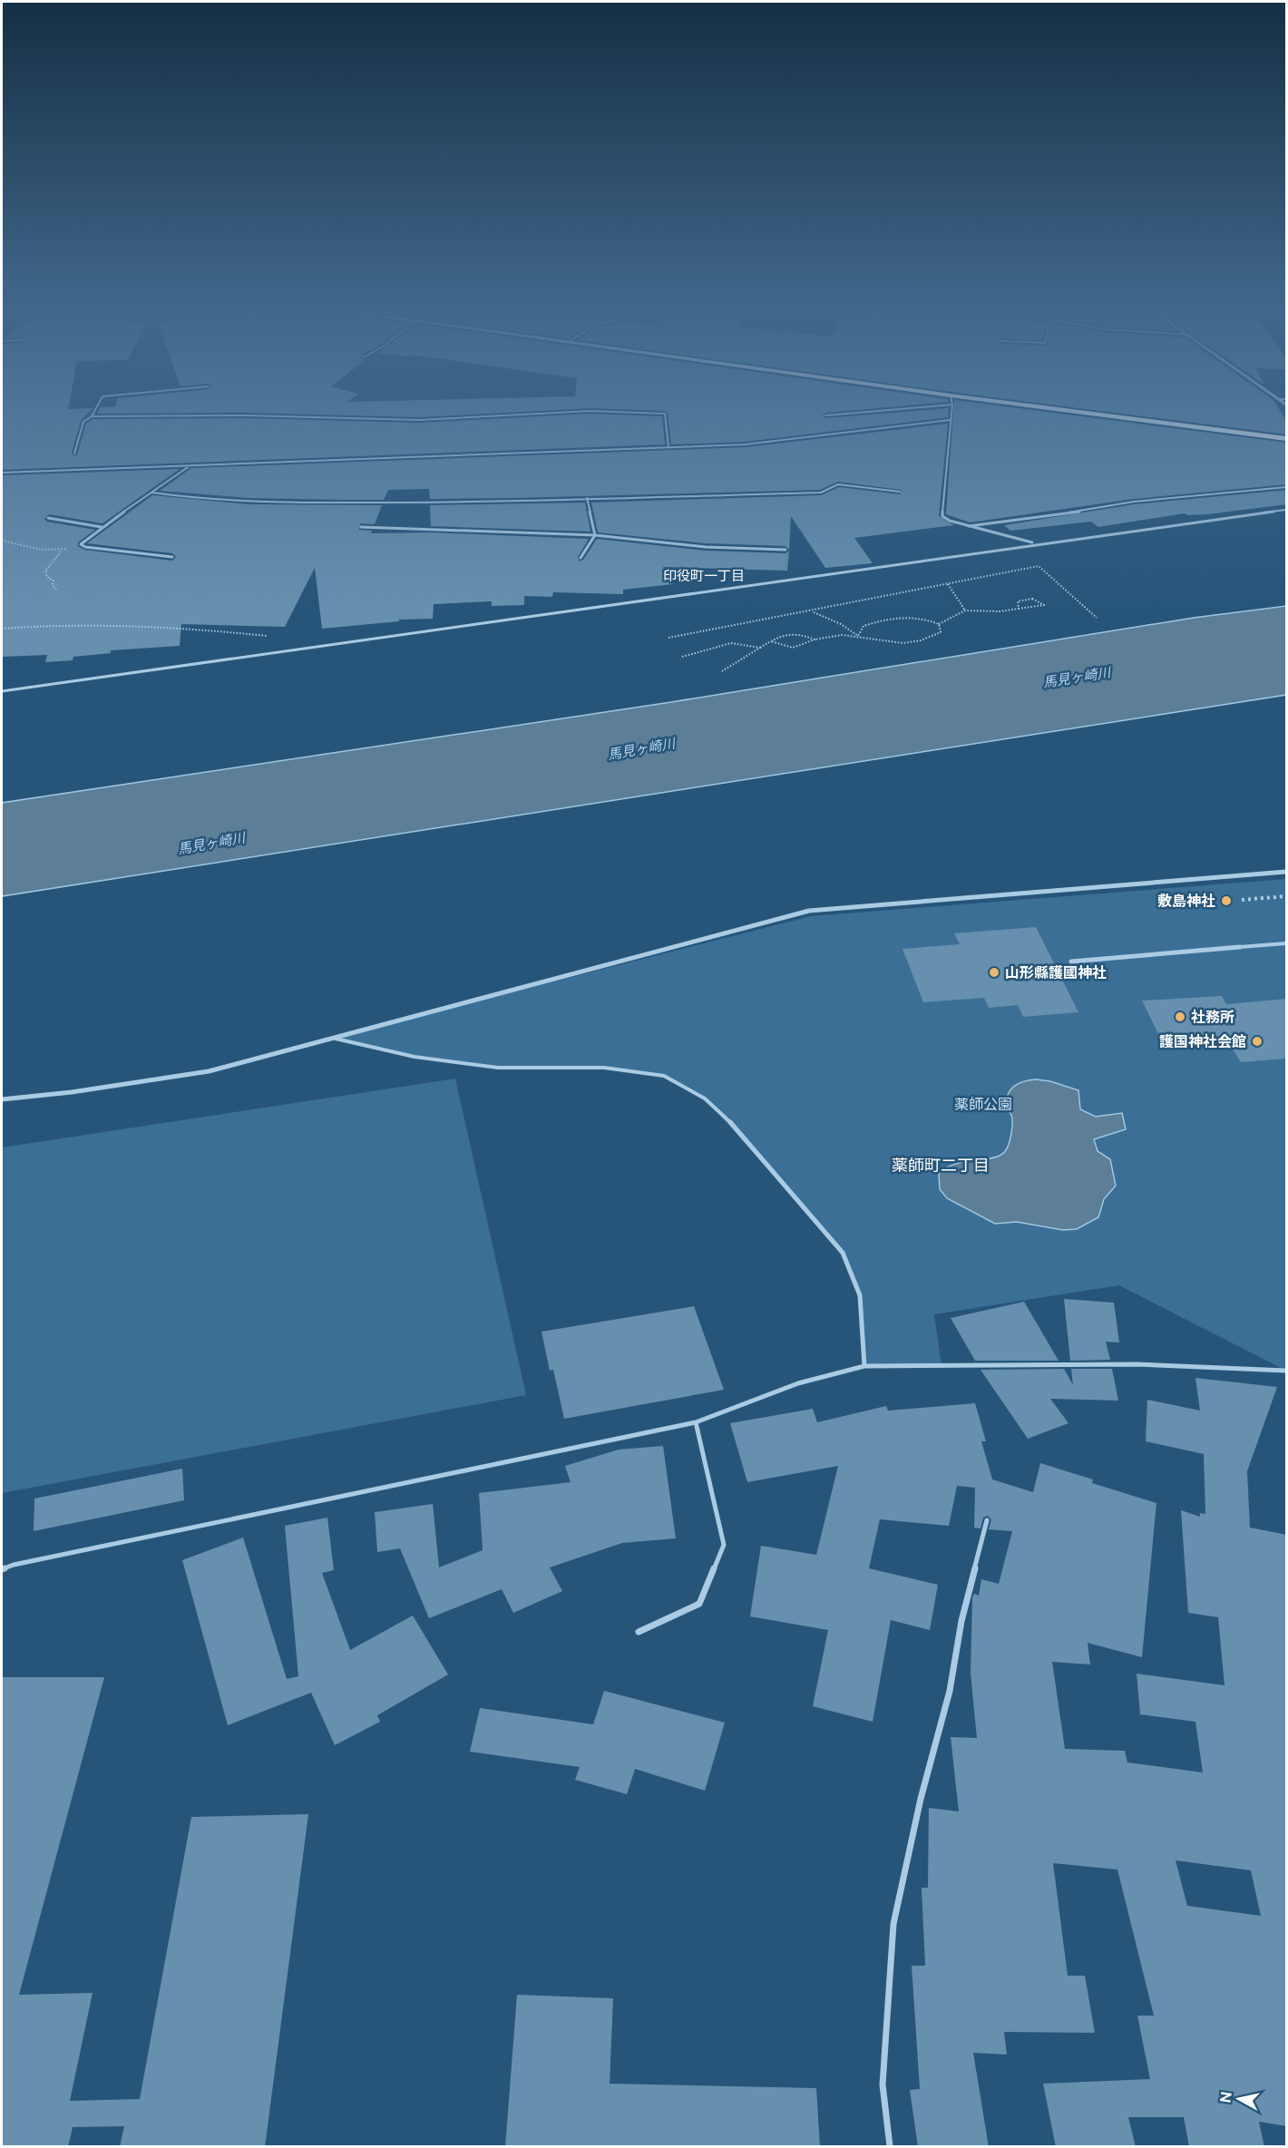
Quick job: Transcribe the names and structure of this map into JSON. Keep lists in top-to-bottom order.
{
  "districts": ["印役町一丁目", "薬師町二丁目"],
  "water": ["馬見ヶ崎川"],
  "parks": ["薬師公園"],
  "places": [
    "敷島神社",
    "山形縣護國神社",
    "社務所",
    "護国神社会館"
  ],
  "north": "left"
}
